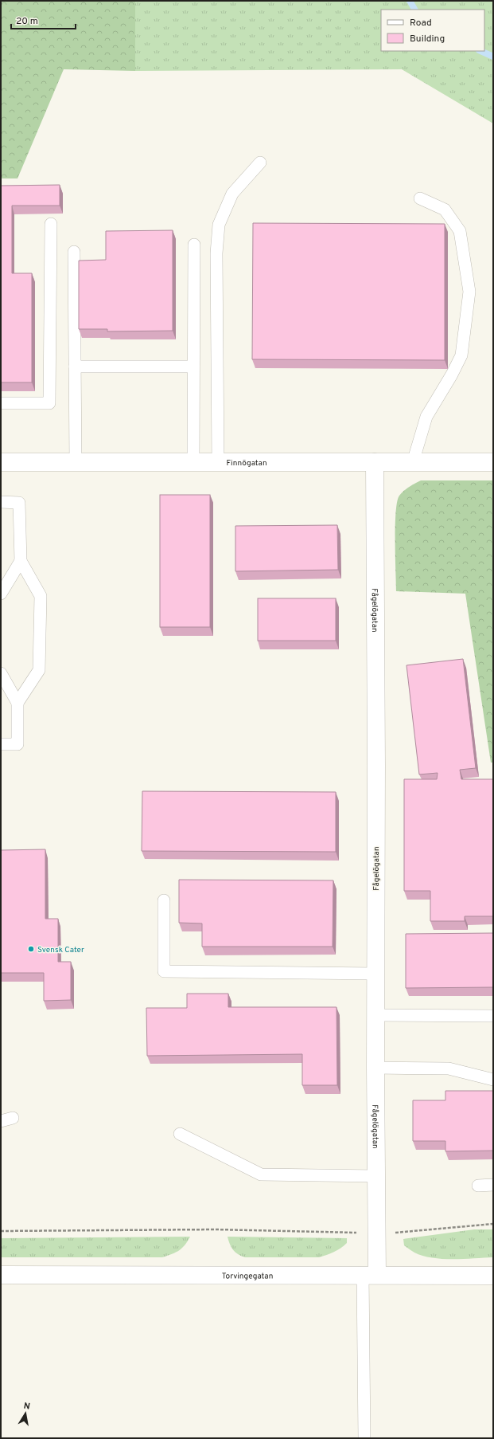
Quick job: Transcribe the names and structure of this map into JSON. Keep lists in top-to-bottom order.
{
  "streets": {
    "street": ["Finnögatan", "Fågelögatan", "Torvingegatan"]
  },
  "crossings": [
    ["Finnögatan", "Fågelögatan"],
    ["Fågelögatan", "Torvingegatan"]
  ],
  "places": ["Svensk Cater"],
  "legend": ["Road", "Building"],
  "scale_bar": "20 m",
  "north": "top"
}
